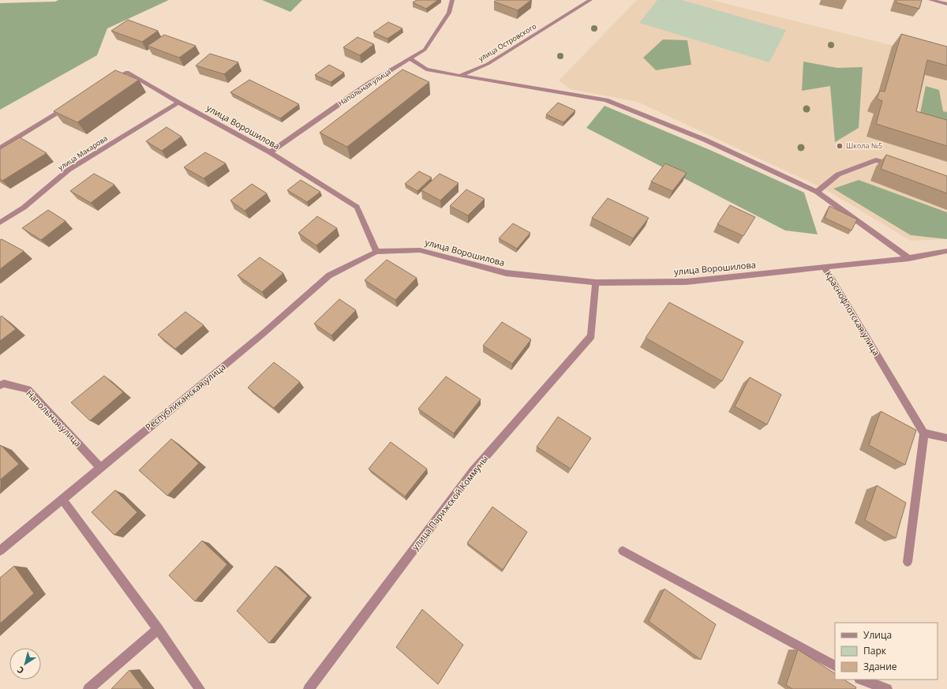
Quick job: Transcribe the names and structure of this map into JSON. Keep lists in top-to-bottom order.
{
  "streets": {
    "street": [
      "улица Островского",
      "Напольная улица",
      "улица Ворошилова",
      "улица Макарова",
      "Краснофлотская улица",
      "Республиканская улица",
      "улица Парижской Коммуны"
    ]
  },
  "crossings": [
    ["Напольная улица", "улица Ворошилова"],
    ["Напольная улица", "Республиканская улица"],
    ["улица Ворошилова", "улица Макарова"],
    ["улица Ворошилова", "Краснофлотская улица"],
    ["улица Ворошилова", "Республиканская улица"],
    ["улица Ворошилова", "улица Парижской Коммуны"]
  ],
  "places": ["Школа №5"],
  "legend": ["Улица", "Парк", "Здание"],
  "north": "bottom left"
}
